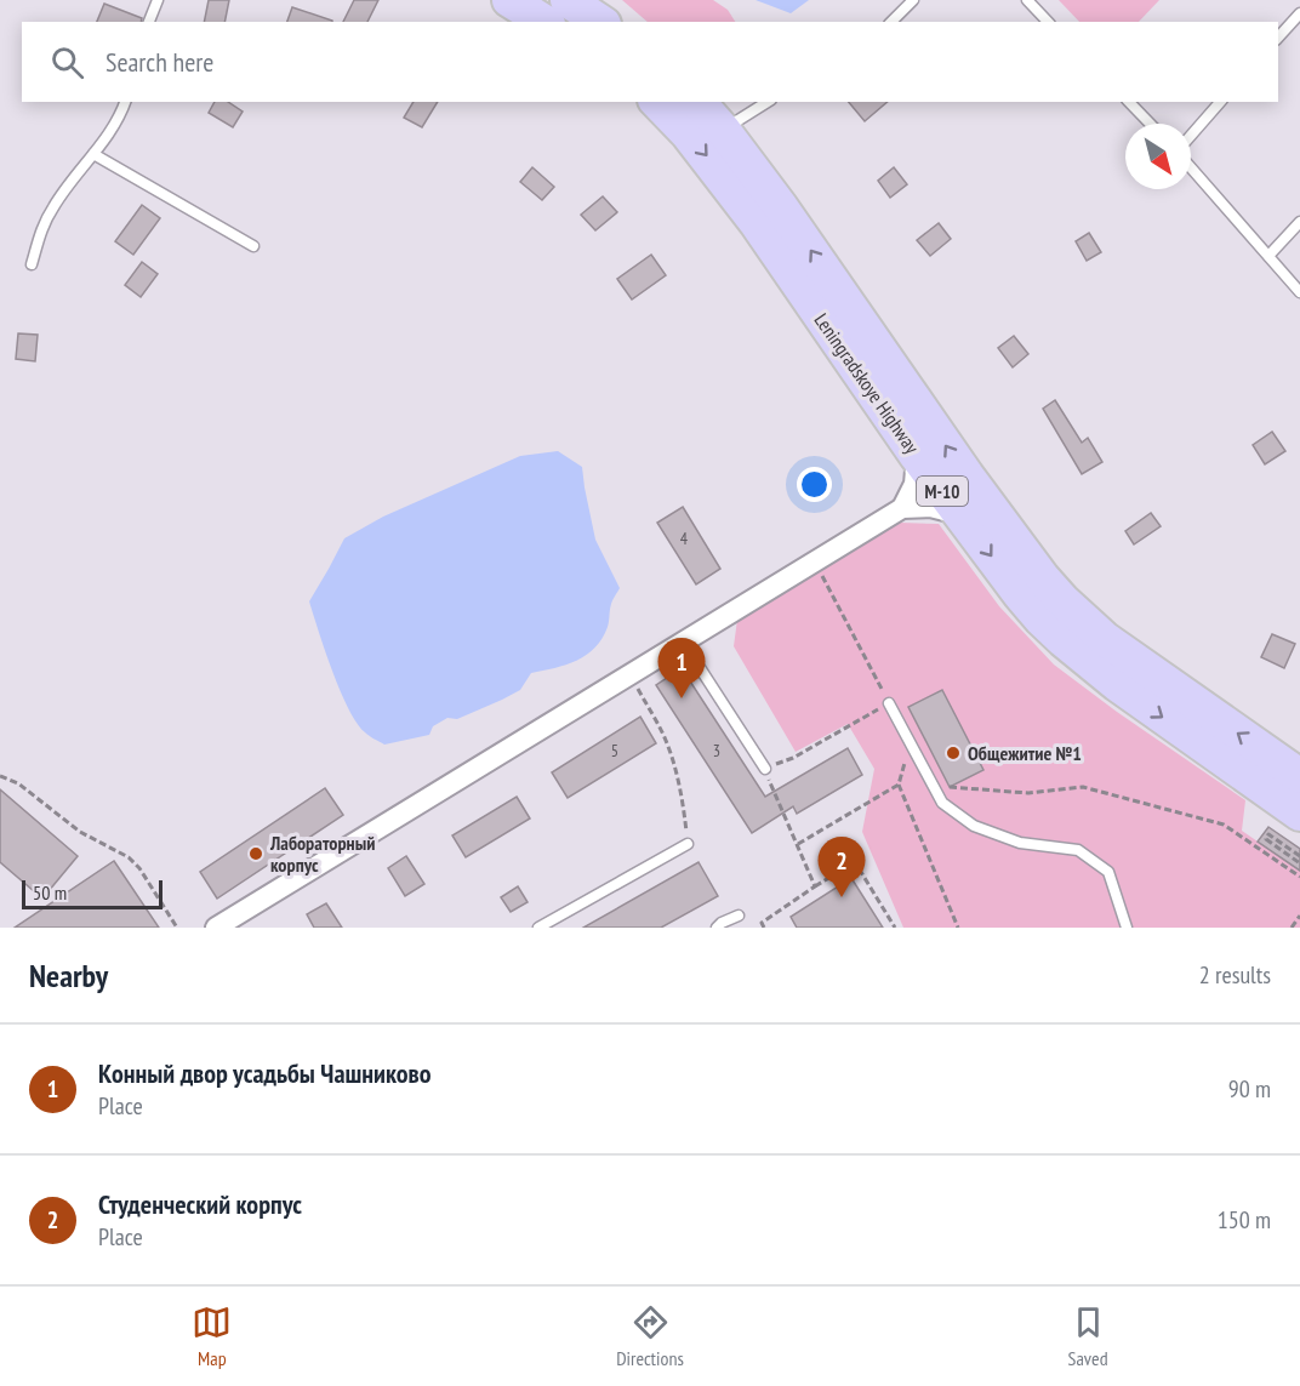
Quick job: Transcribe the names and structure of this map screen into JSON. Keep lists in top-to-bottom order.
{
  "streets": {
    "highway": ["Leningradskoye Highway", "М-10"]
  },
  "places": ["Общежитие №1", "Лабораторный корпус"],
  "house_numbers": ["4", "5", "3"],
  "scale_bar": "50 m",
  "north": "bottom right",
  "page": {
    "search": "Search here",
    "pins": ["1", "2"],
    "scale": "50 m",
    "heading": ["Nearby", "2 results"],
    "list": [
      {
        "mark": "1",
        "name": "Конный двор усадьбы Чашниково",
        "note": "Place",
        "value": "90 m"
      },
      {
        "mark": "2",
        "name": "Студенческий корпус",
        "note": "Place",
        "value": "150 m"
      }
    ],
    "nav": ["Map", "Directions", "Saved"]
  }
}
